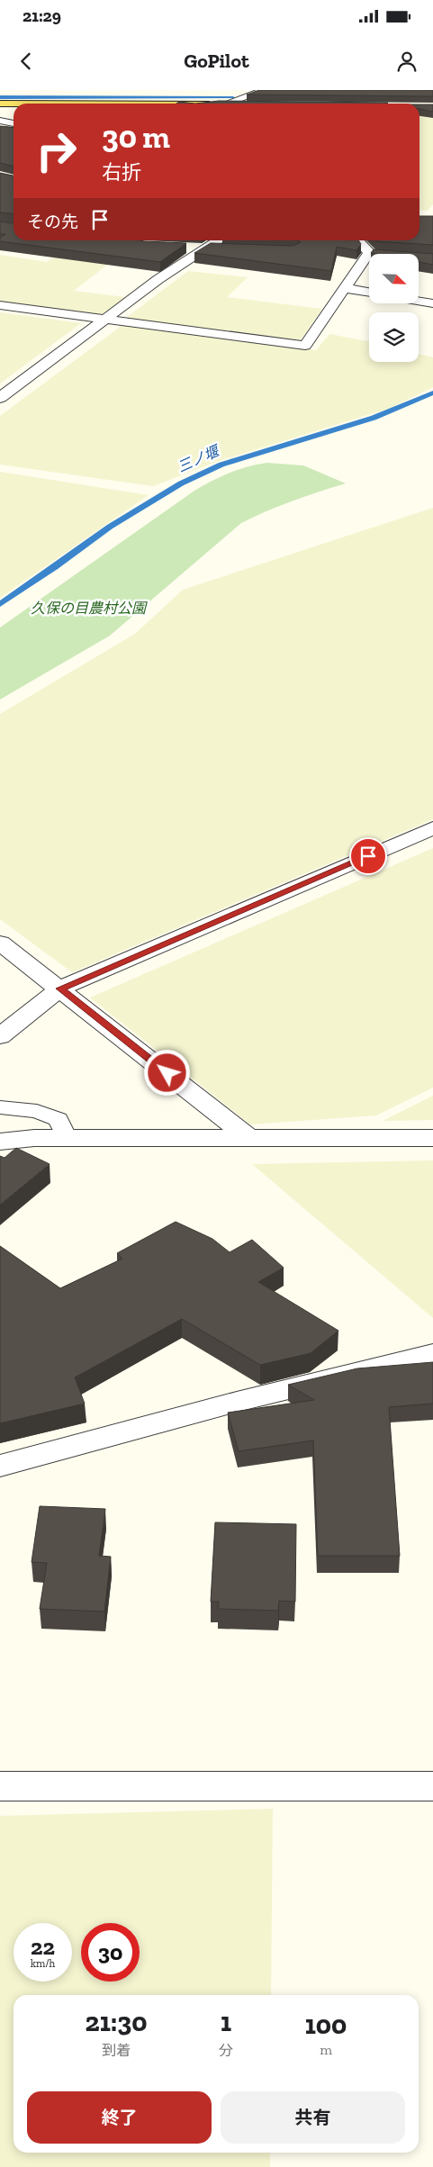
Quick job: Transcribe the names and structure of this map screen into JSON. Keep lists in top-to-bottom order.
{
  "water": ["三ノ堰"],
  "parks": ["久保の目農村公園"],
  "north": "bottom right",
  "page": {
    "status": "21:29",
    "header": "GoPilot",
    "turn": ["30 m", "右折"],
    "then": "その先",
    "speed": "22 km/h",
    "limit": "30",
    "eta": [
      "21:30",
      "到着",
      "1",
      "分",
      "100",
      "m"
    ],
    "buttons": ["終了", "共有"]
  }
}
